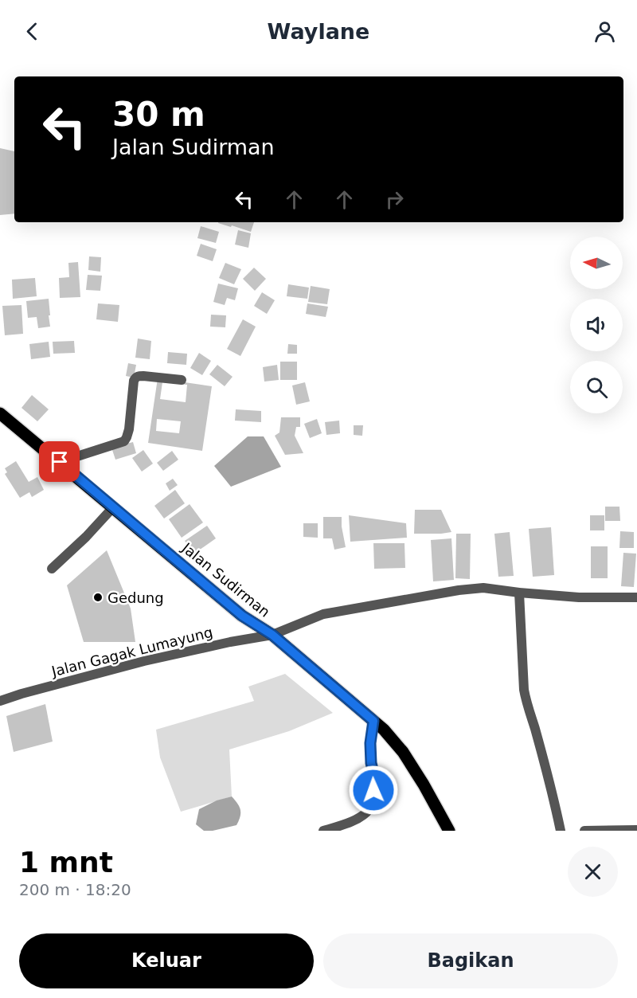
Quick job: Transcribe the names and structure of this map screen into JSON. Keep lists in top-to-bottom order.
{
  "streets": {
    "main road": ["Jalan Sudirman"],
    "street": ["Jalan Gagak Lumayung"]
  },
  "crossings": [
    ["Jalan Sudirman", "Jalan Gagak Lumayung"]
  ],
  "places": ["Gedung"],
  "north": "left",
  "page": {
    "header": "Waylane",
    "turn": ["30 m", "Jalan Sudirman"],
    "heading": ["1 mnt", "200 m · 18:20"],
    "buttons": ["Keluar", "Bagikan"]
  }
}
